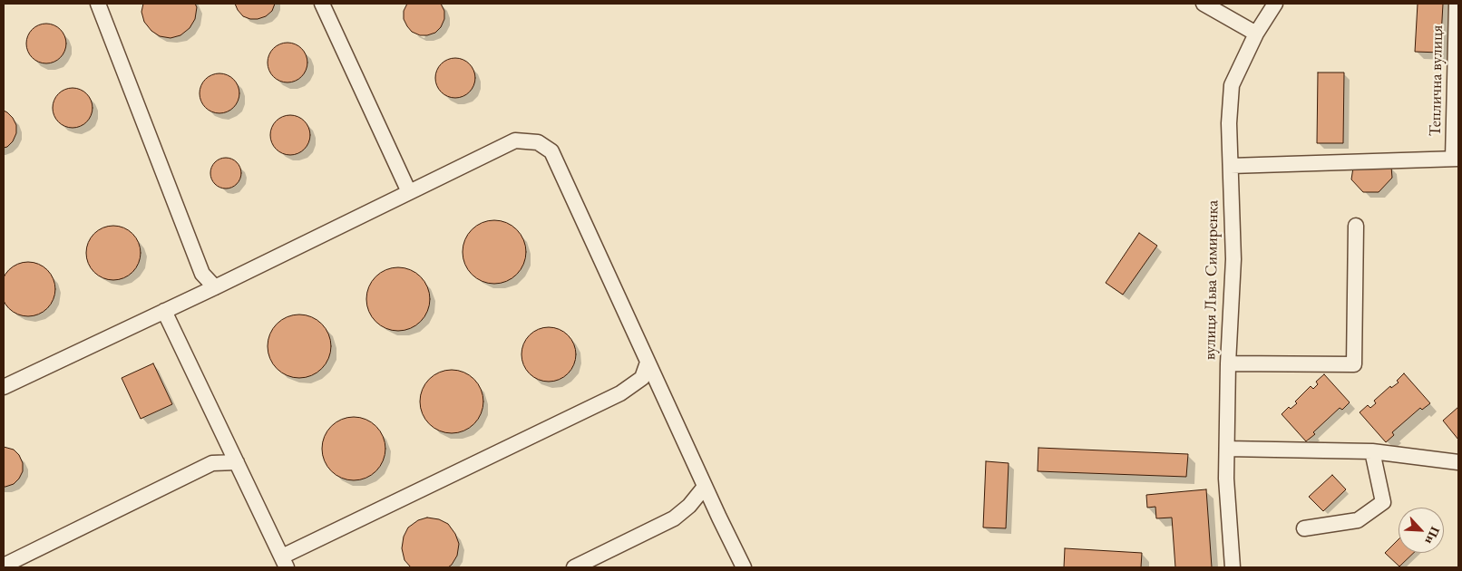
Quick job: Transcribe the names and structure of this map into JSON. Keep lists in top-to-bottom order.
{
  "streets": {
    "street": ["Теплична вулиця", "вулиця Льва Симиренка"]
  },
  "north": "bottom right"
}
